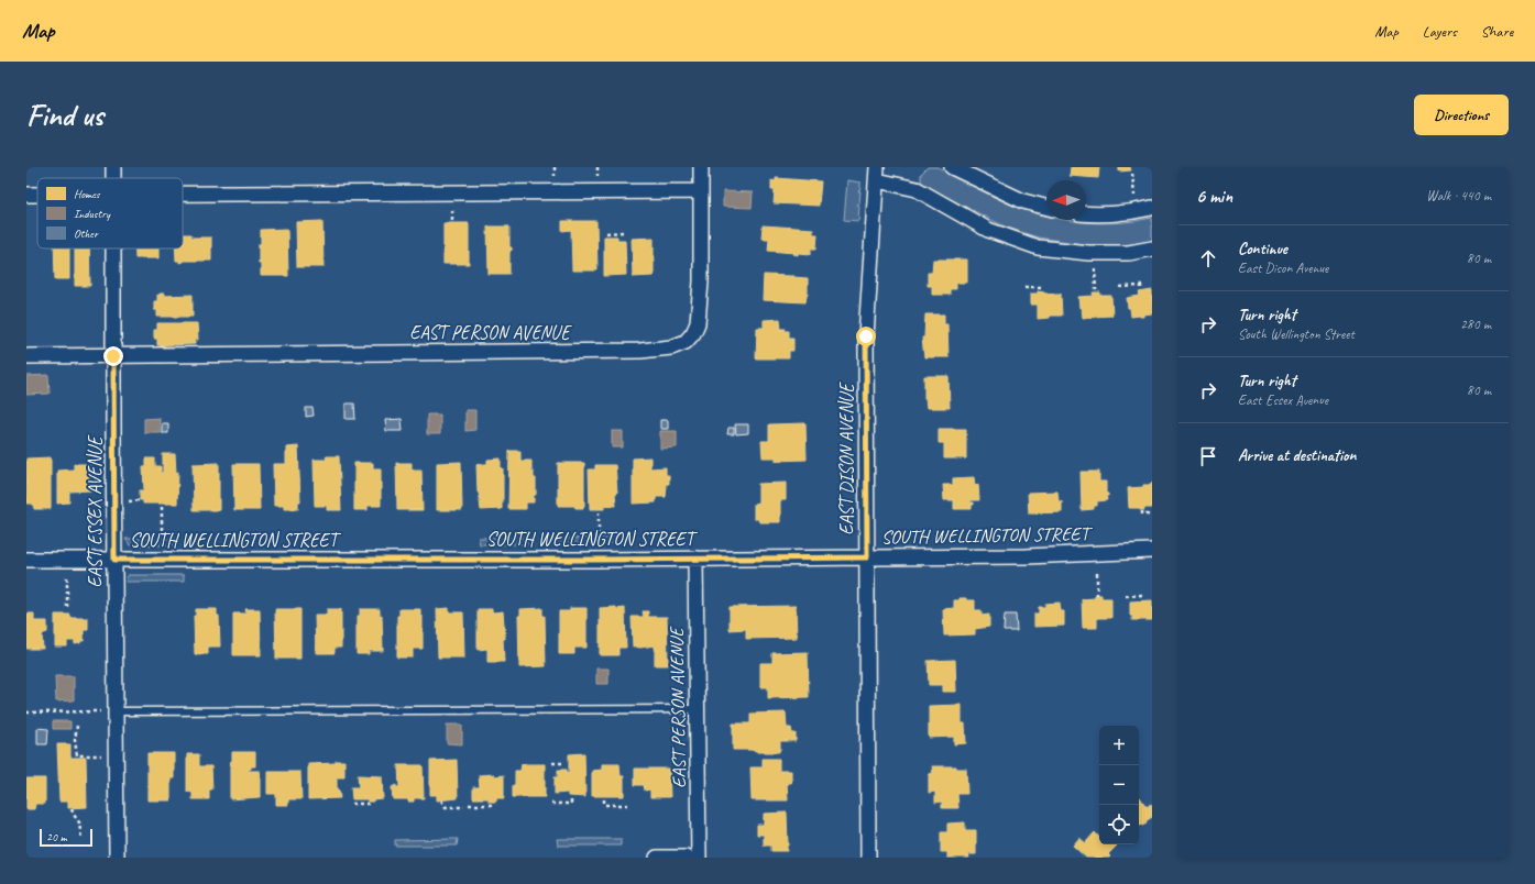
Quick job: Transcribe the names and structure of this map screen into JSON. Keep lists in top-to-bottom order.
{
  "streets": {
    "street": [
      "EAST PERSON AVENUE",
      "EAST DISON AVENUE",
      "EAST ESSEX AVENUE",
      "SOUTH WELLINGTON STREET"
    ]
  },
  "crossings": [
    ["EAST PERSON AVENUE", "EAST ESSEX AVENUE"],
    ["EAST PERSON AVENUE", "SOUTH WELLINGTON STREET"],
    ["EAST DISON AVENUE", "SOUTH WELLINGTON STREET"],
    ["EAST ESSEX AVENUE", "SOUTH WELLINGTON STREET"]
  ],
  "legend": ["Homes", "Industry", "Other"],
  "scale_bar": "20 m",
  "north": "left",
  "page": {
    "header": "Map",
    "nav": ["Map", "Layers", "Share"],
    "buttons": "Directions",
    "title": "Find us",
    "heading": ["6 min", "Walk · 440 m"],
    "list": [
      ["Continue", "East Dison Avenue", "80 m"],
      ["Turn right", "South Wellington Street", "280 m"],
      ["Turn right", "East Essex Avenue", "80 m"],
      "Arrive at destination"
    ],
    "map_buttons": ["+", "−"],
    "scale": "20 m"
  }
}
